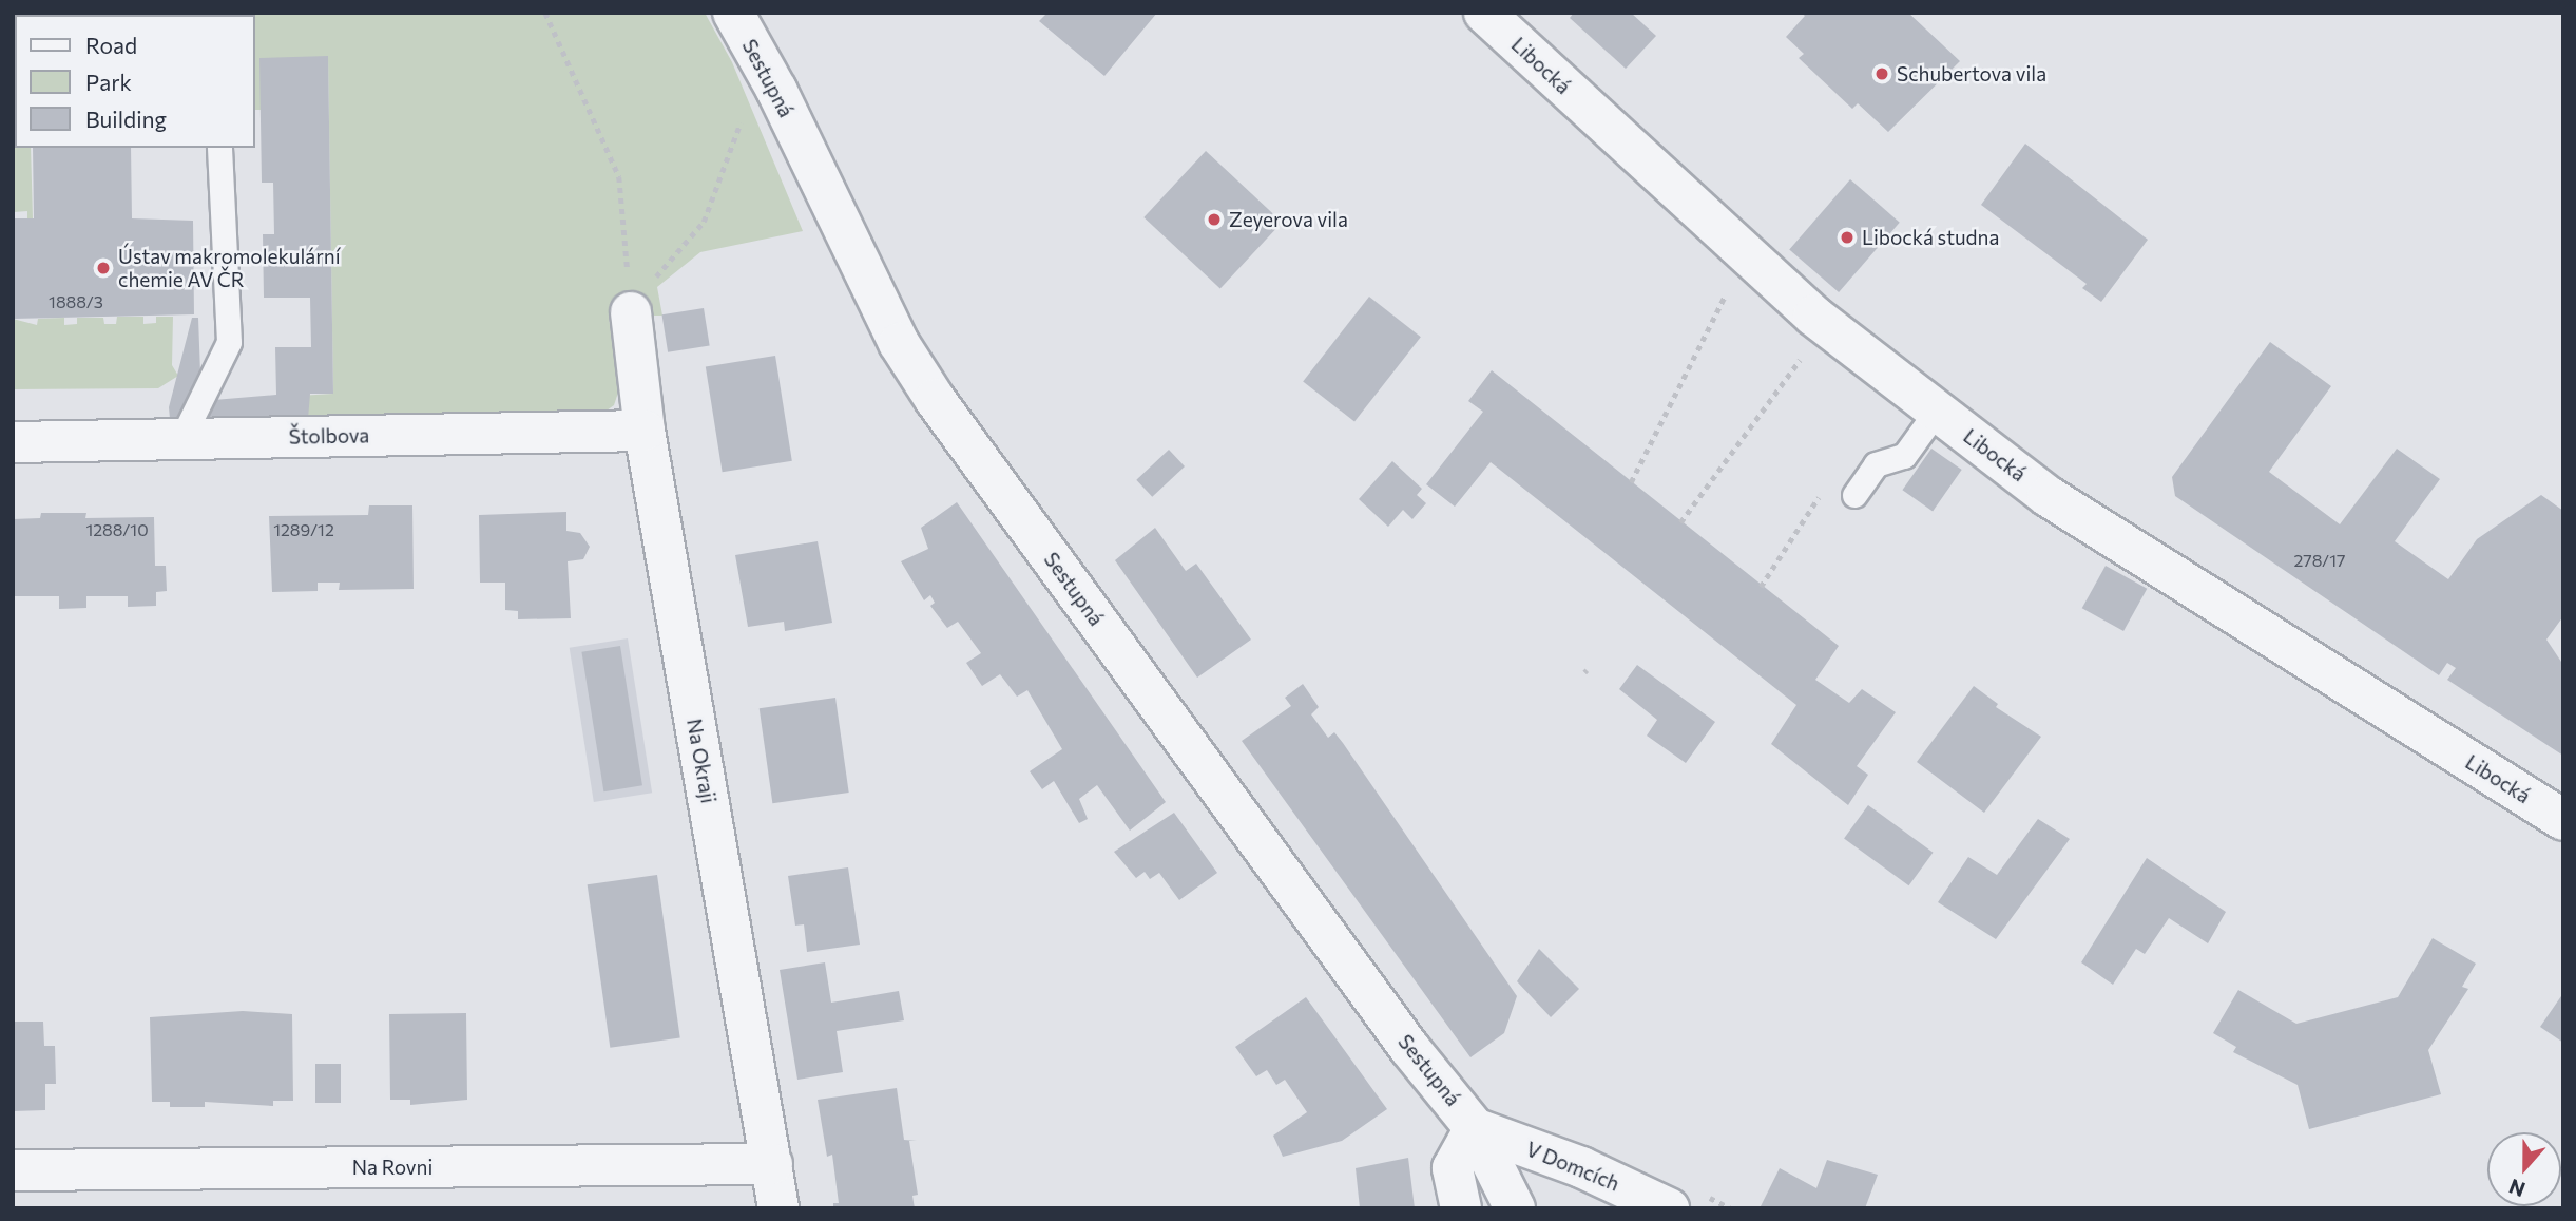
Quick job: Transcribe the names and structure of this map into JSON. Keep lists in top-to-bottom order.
{
  "streets": {
    "street": [
      "Libocká",
      "Sestupná",
      "Štolbova",
      "Na Okraji",
      "V Domcích",
      "Na Rovni"
    ]
  },
  "crossings": [
    ["Sestupná", "V Domcích"],
    ["Štolbova", "Na Okraji"],
    ["Na Okraji", "Na Rovni"]
  ],
  "places": [
    "Schubertova vila",
    "Zeyerova vila",
    "Libocká studna",
    "Ústav makromolekulární chemie AV ČR"
  ],
  "house_numbers": [
    "1888/3",
    "1288/10",
    "1289/12",
    "278/17"
  ],
  "legend": ["Road", "Park", "Building"],
  "north": "bottom"
}
